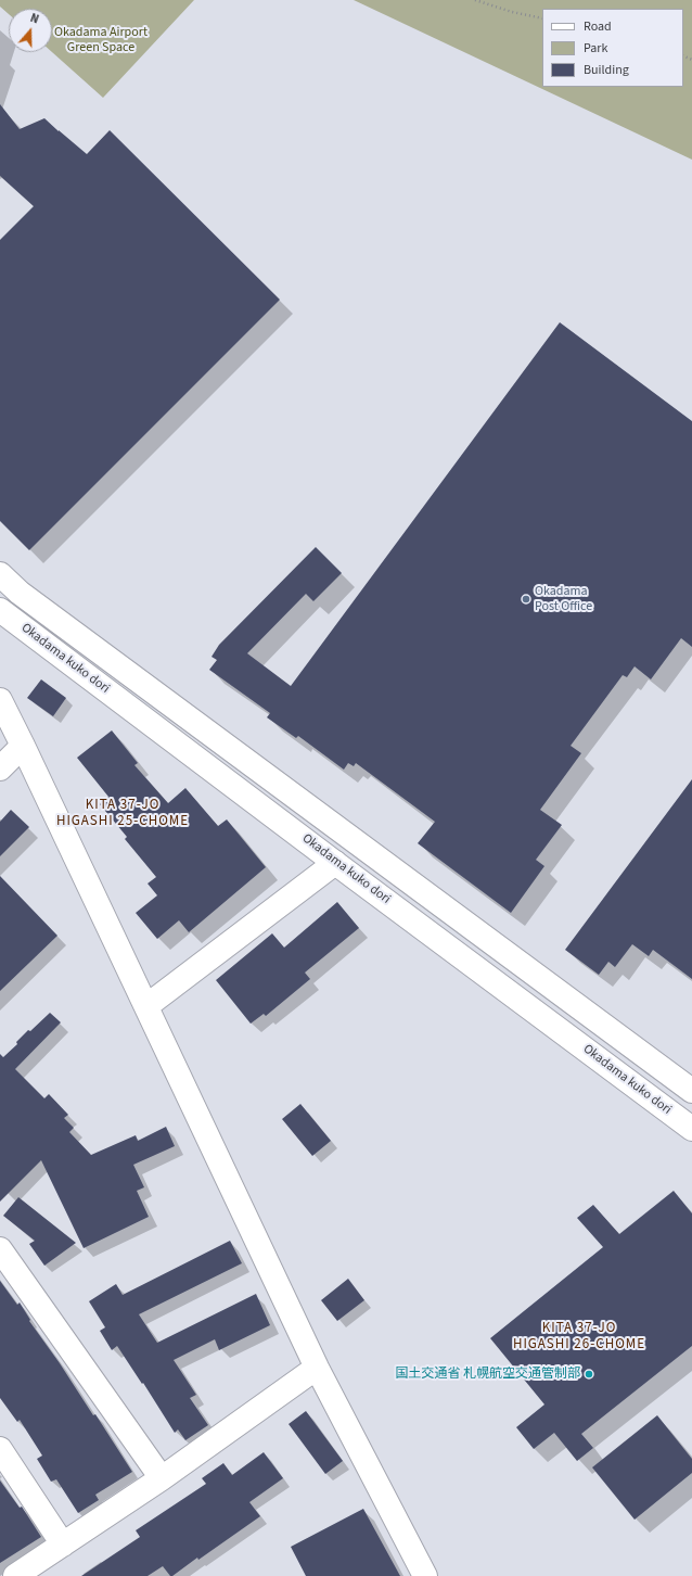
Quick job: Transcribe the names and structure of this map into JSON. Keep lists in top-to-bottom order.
{
  "streets": {
    "street": ["Okadama kuko dori"]
  },
  "districts": ["KITA 37-JO HIGASHI 25-CHOME", "KITA 37-JO HIGASHI 26-CHOME"],
  "parks": ["Okadama Airport Green Space"],
  "places": ["Okadama Post Office", "国土交通省 札幌航空交通管制部"],
  "legend": ["Road", "Park", "Building"],
  "north": "top"
}
